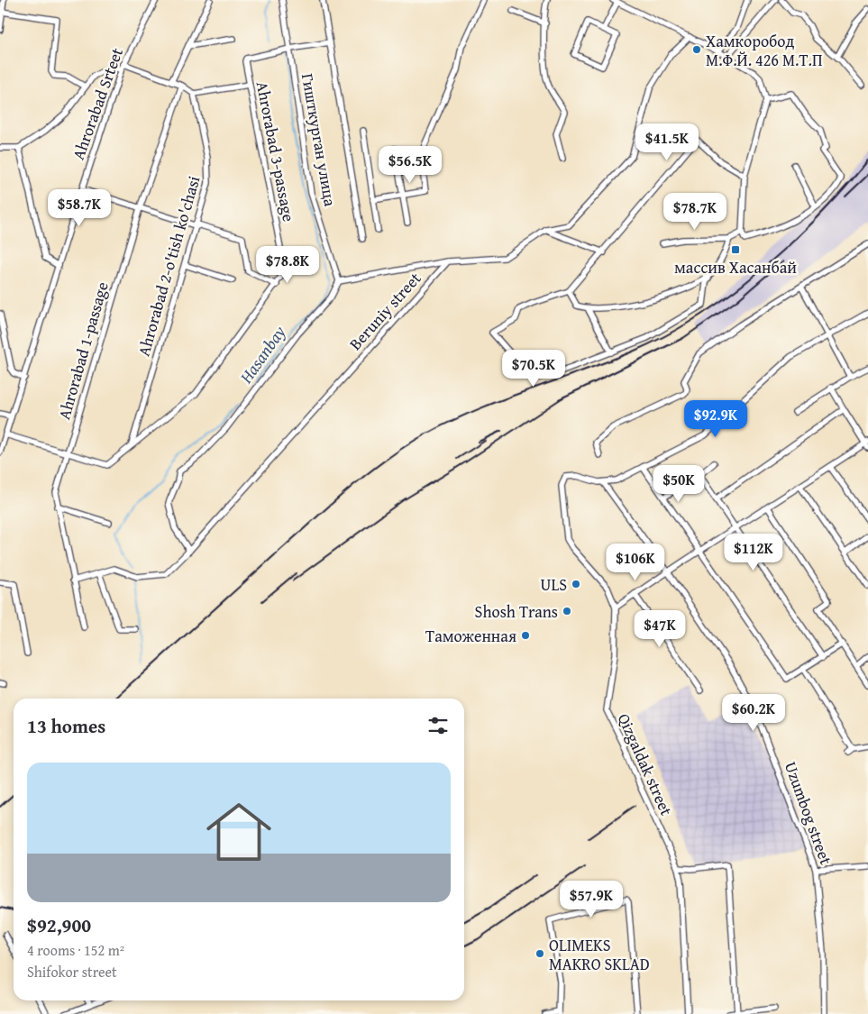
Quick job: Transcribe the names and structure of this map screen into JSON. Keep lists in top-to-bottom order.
{
  "streets": {
    "street": [
      "Ahrorabad Srteet",
      "Гишткурган улица",
      "Ahrorabad 3-passage",
      "Ahrorabad 2-o'tish ko'chasi",
      "Beruniy street",
      "Ahrorabad 1-passage",
      "Qizgaldak street",
      "Uzumbog street"
    ]
  },
  "crossings": [
    ["Гишткурган улица", "Ahrorabad 3-passage"],
    ["Ahrorabad 3-passage", "Ahrorabad 2-o'tish ko'chasi"],
    ["Ahrorabad 3-passage", "Ahrorabad 1-passage"],
    ["Beruniy street", "Ahrorabad 1-passage"],
    ["Qizgaldak street", "Uzumbog street"]
  ],
  "water": ["Hasanbay"],
  "places": {
    "other": [
      "Хамкоробод М.Ф.Й. 426 М.Т.П",
      "ULS",
      "Shosh Trans",
      "Таможенная",
      "OLIMEKS MAKRO SKLAD"
    ],
    "transit": ["массив Хасанбай"]
  },
  "page": {
    "price": [
      "$41.5K",
      "$56.5K",
      "$58.7K",
      "$78.7K",
      "$78.8K",
      "$70.5K",
      "$92.9K",
      "$50K",
      "$112K",
      "$106K",
      "$47K",
      "$60.2K",
      "$57.9K"
    ],
    "heading": "13 homes",
    "list": [
      {
        "name": "$92,900",
        "note": "4 rooms · 152 m² · Shifokor street"
      }
    ]
  }
}
